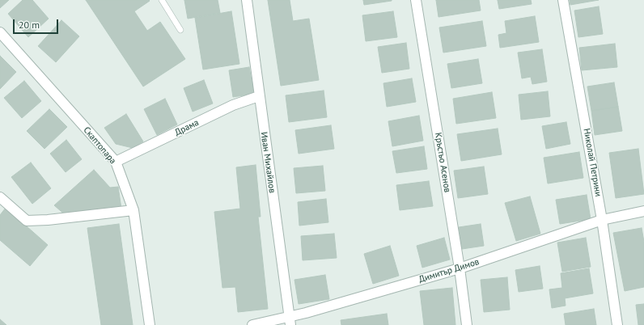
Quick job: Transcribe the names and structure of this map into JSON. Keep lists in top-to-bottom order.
{
  "streets": {
    "street": [
      "Драма",
      "Скаптопара",
      "Иван Михайлов",
      "Кръстьо Асенов",
      "Николай Петрини",
      "Димитър Димов"
    ]
  },
  "crossings": [
    ["Драма", "Скаптопара"],
    ["Драма", "Иван Михайлов"],
    ["Иван Михайлов", "Димитър Димов"],
    ["Кръстьо Асенов", "Димитър Димов"],
    ["Николай Петрини", "Димитър Димов"]
  ],
  "scale_bar": "20 m"
}
